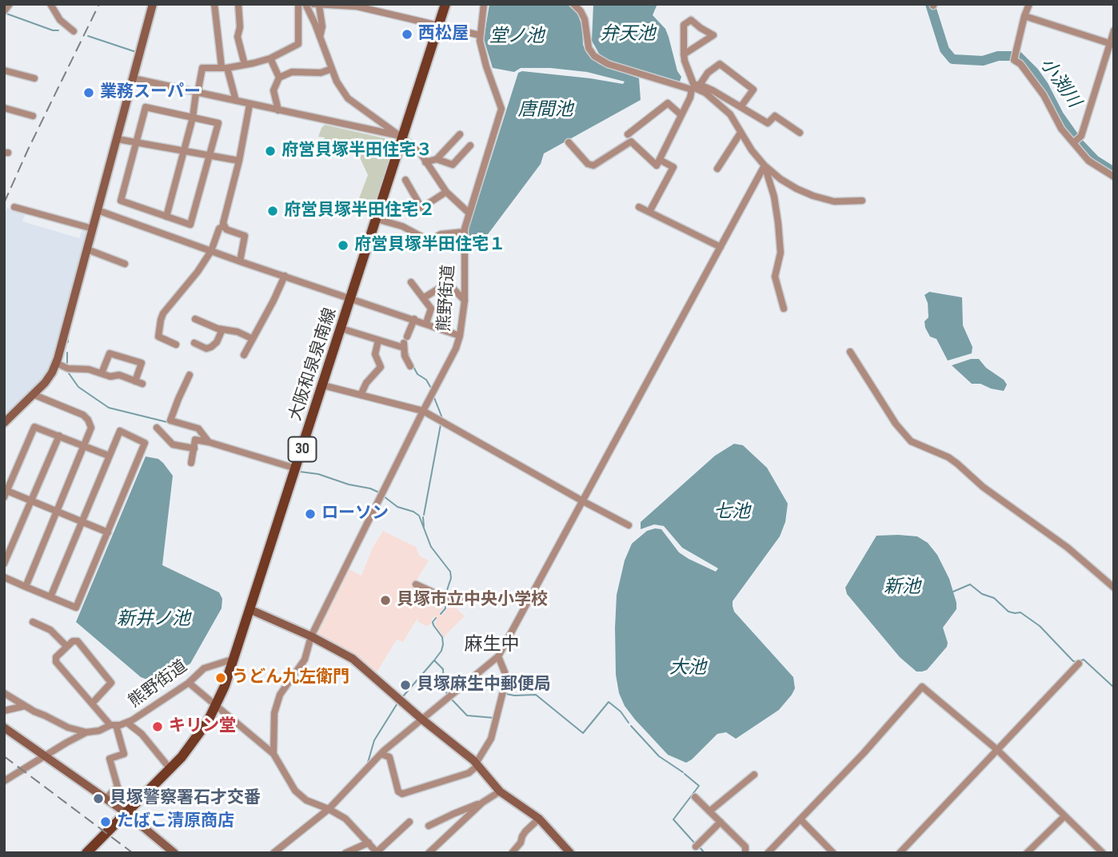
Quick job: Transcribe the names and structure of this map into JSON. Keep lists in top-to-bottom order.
{
  "streets": {
    "main road": ["大阪和泉泉南線", "30"],
    "street": ["熊野街道"]
  },
  "crossings": [
    ["熊野街道", "大阪和泉泉南線"]
  ],
  "districts": ["麻生中"],
  "water": [
    "弁天池",
    "堂ノ池",
    "小渕川",
    "唐間池",
    "七池",
    "新池",
    "新井ノ池",
    "大池"
  ],
  "places": [
    "西松屋",
    "業務スーパー",
    "府営貝塚半田住宅３",
    "府営貝塚半田住宅２",
    "府営貝塚半田住宅１",
    "ローソン",
    "貝塚市立中央小学校",
    "うどん九左衛門",
    "貝塚麻生中郵便局",
    "キリン堂",
    "貝塚警察署石才交番",
    "たばこ清原商店"
  ]
}
